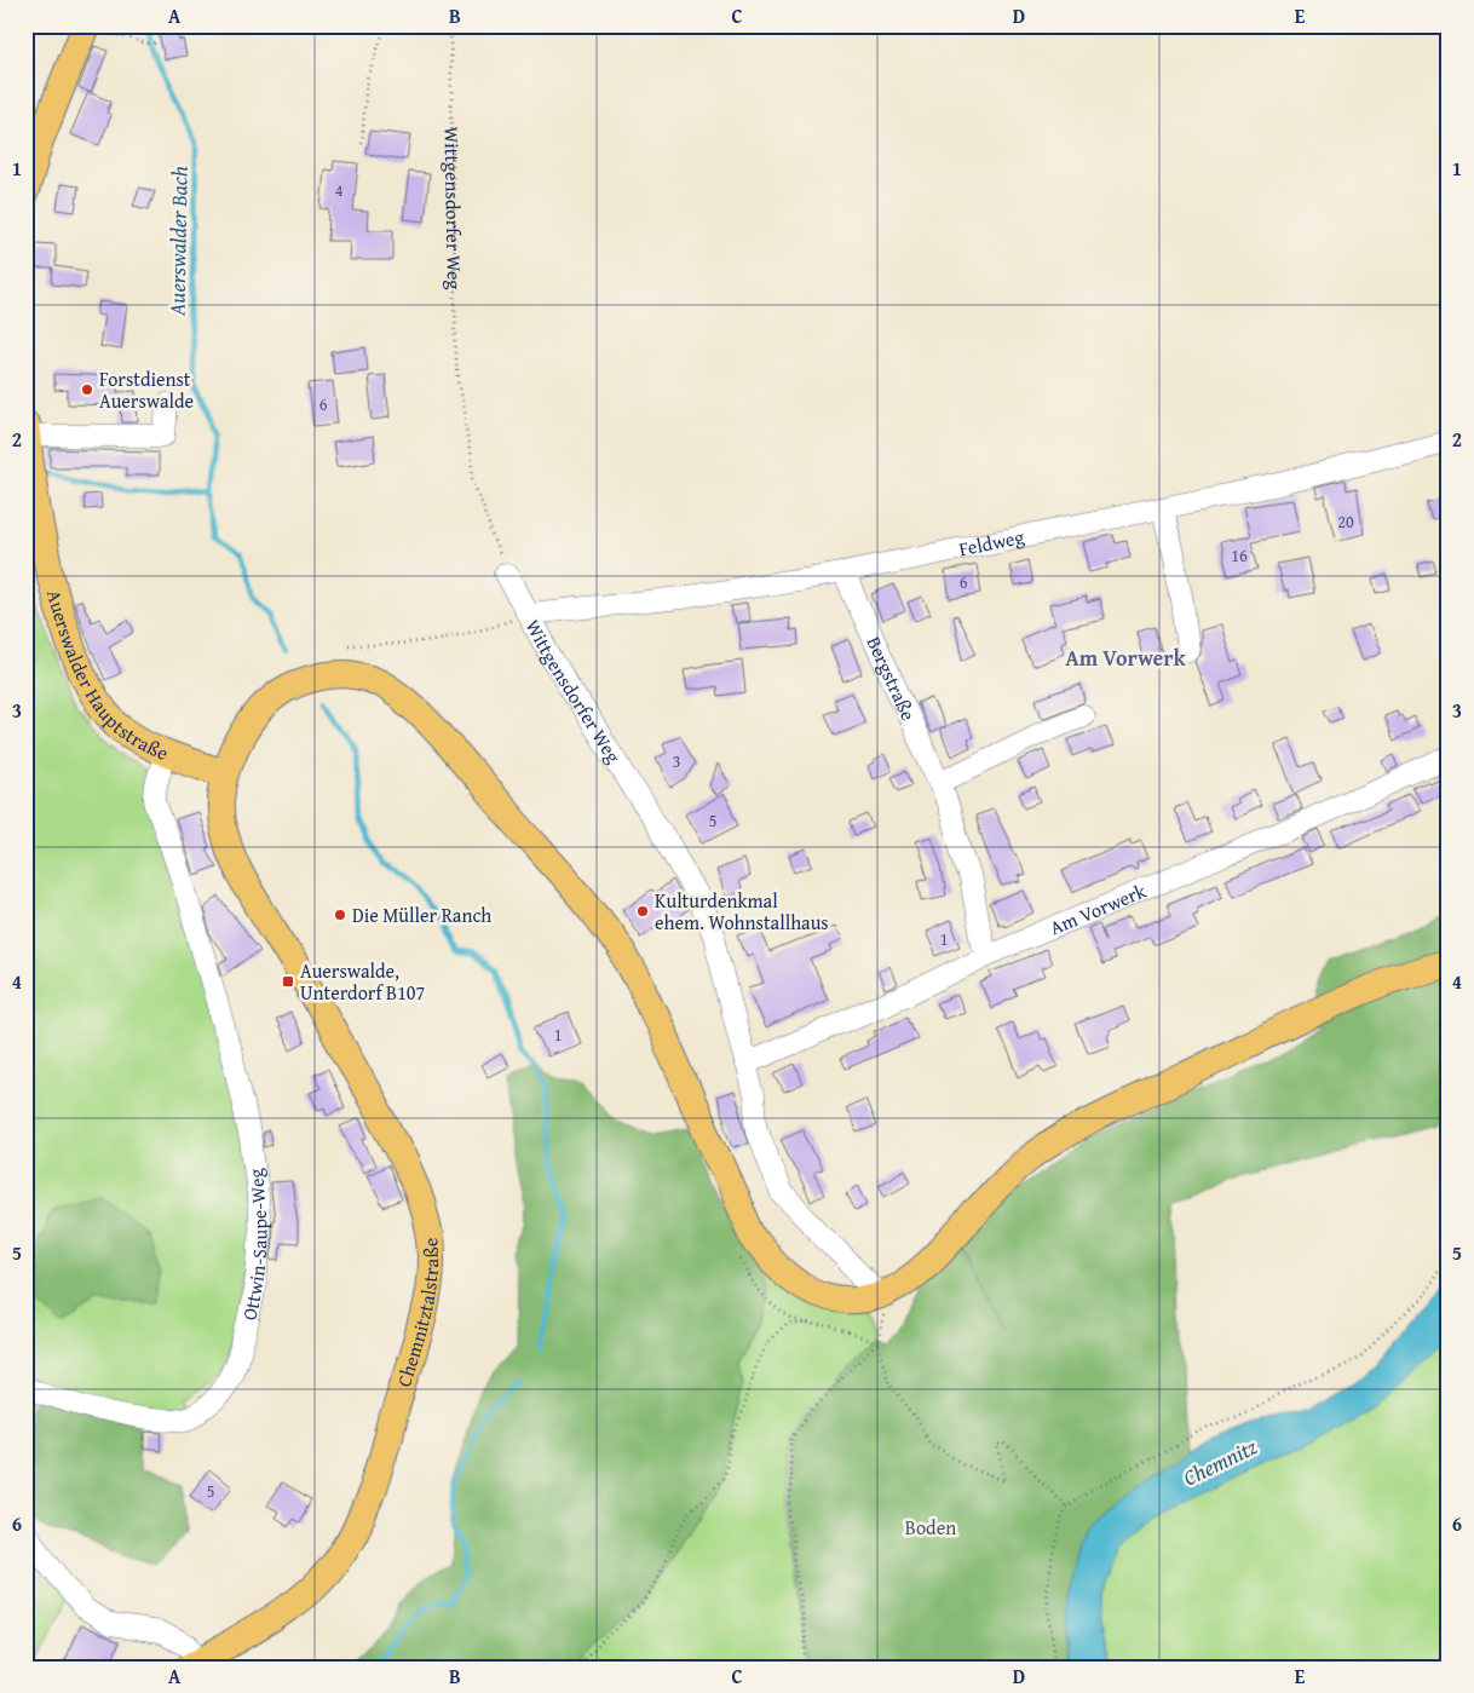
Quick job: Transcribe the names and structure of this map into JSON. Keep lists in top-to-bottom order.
{
  "streets": {
    "main road": ["Auerswalder Hauptstraße", "Chemnitztalstraße"],
    "street": [
      "Wittgensdorfer Weg",
      "Feldweg",
      "Bergstraße",
      "Am Vorwerk",
      "Ottwin-Saupe-Weg"
    ]
  },
  "crossings": [
    ["Wittgensdorfer Weg", "Feldweg"],
    ["Wittgensdorfer Weg", "Am Vorwerk"],
    ["Wittgensdorfer Weg", "Chemnitztalstraße"],
    ["Feldweg", "Bergstraße"],
    ["Auerswalder Hauptstraße", "Ottwin-Saupe-Weg"],
    ["Auerswalder Hauptstraße", "Chemnitztalstraße"],
    ["Bergstraße", "Am Vorwerk"]
  ],
  "districts": ["Am Vorwerk"],
  "water": ["Auerswalder Bach", "Chemnitz"],
  "parks": ["Boden"],
  "places": {
    "other": ["Forstdienst Auerswalde", "Kulturdenkmal ehem. Wohnstallhaus", "Die Müller Ranch"],
    "transit": ["Auerswalde, Unterdorf B107"]
  },
  "house_numbers": [
    "4",
    "6",
    "20",
    "16",
    "6",
    "3",
    "5",
    "1",
    "1",
    "5"
  ],
  "grid": {
    "columns": [
      "A",
      "B",
      "C",
      "D",
      "E"
    ],
    "rows": [
      "1",
      "2",
      "3",
      "4",
      "5",
      "6"
    ]
  }
}
